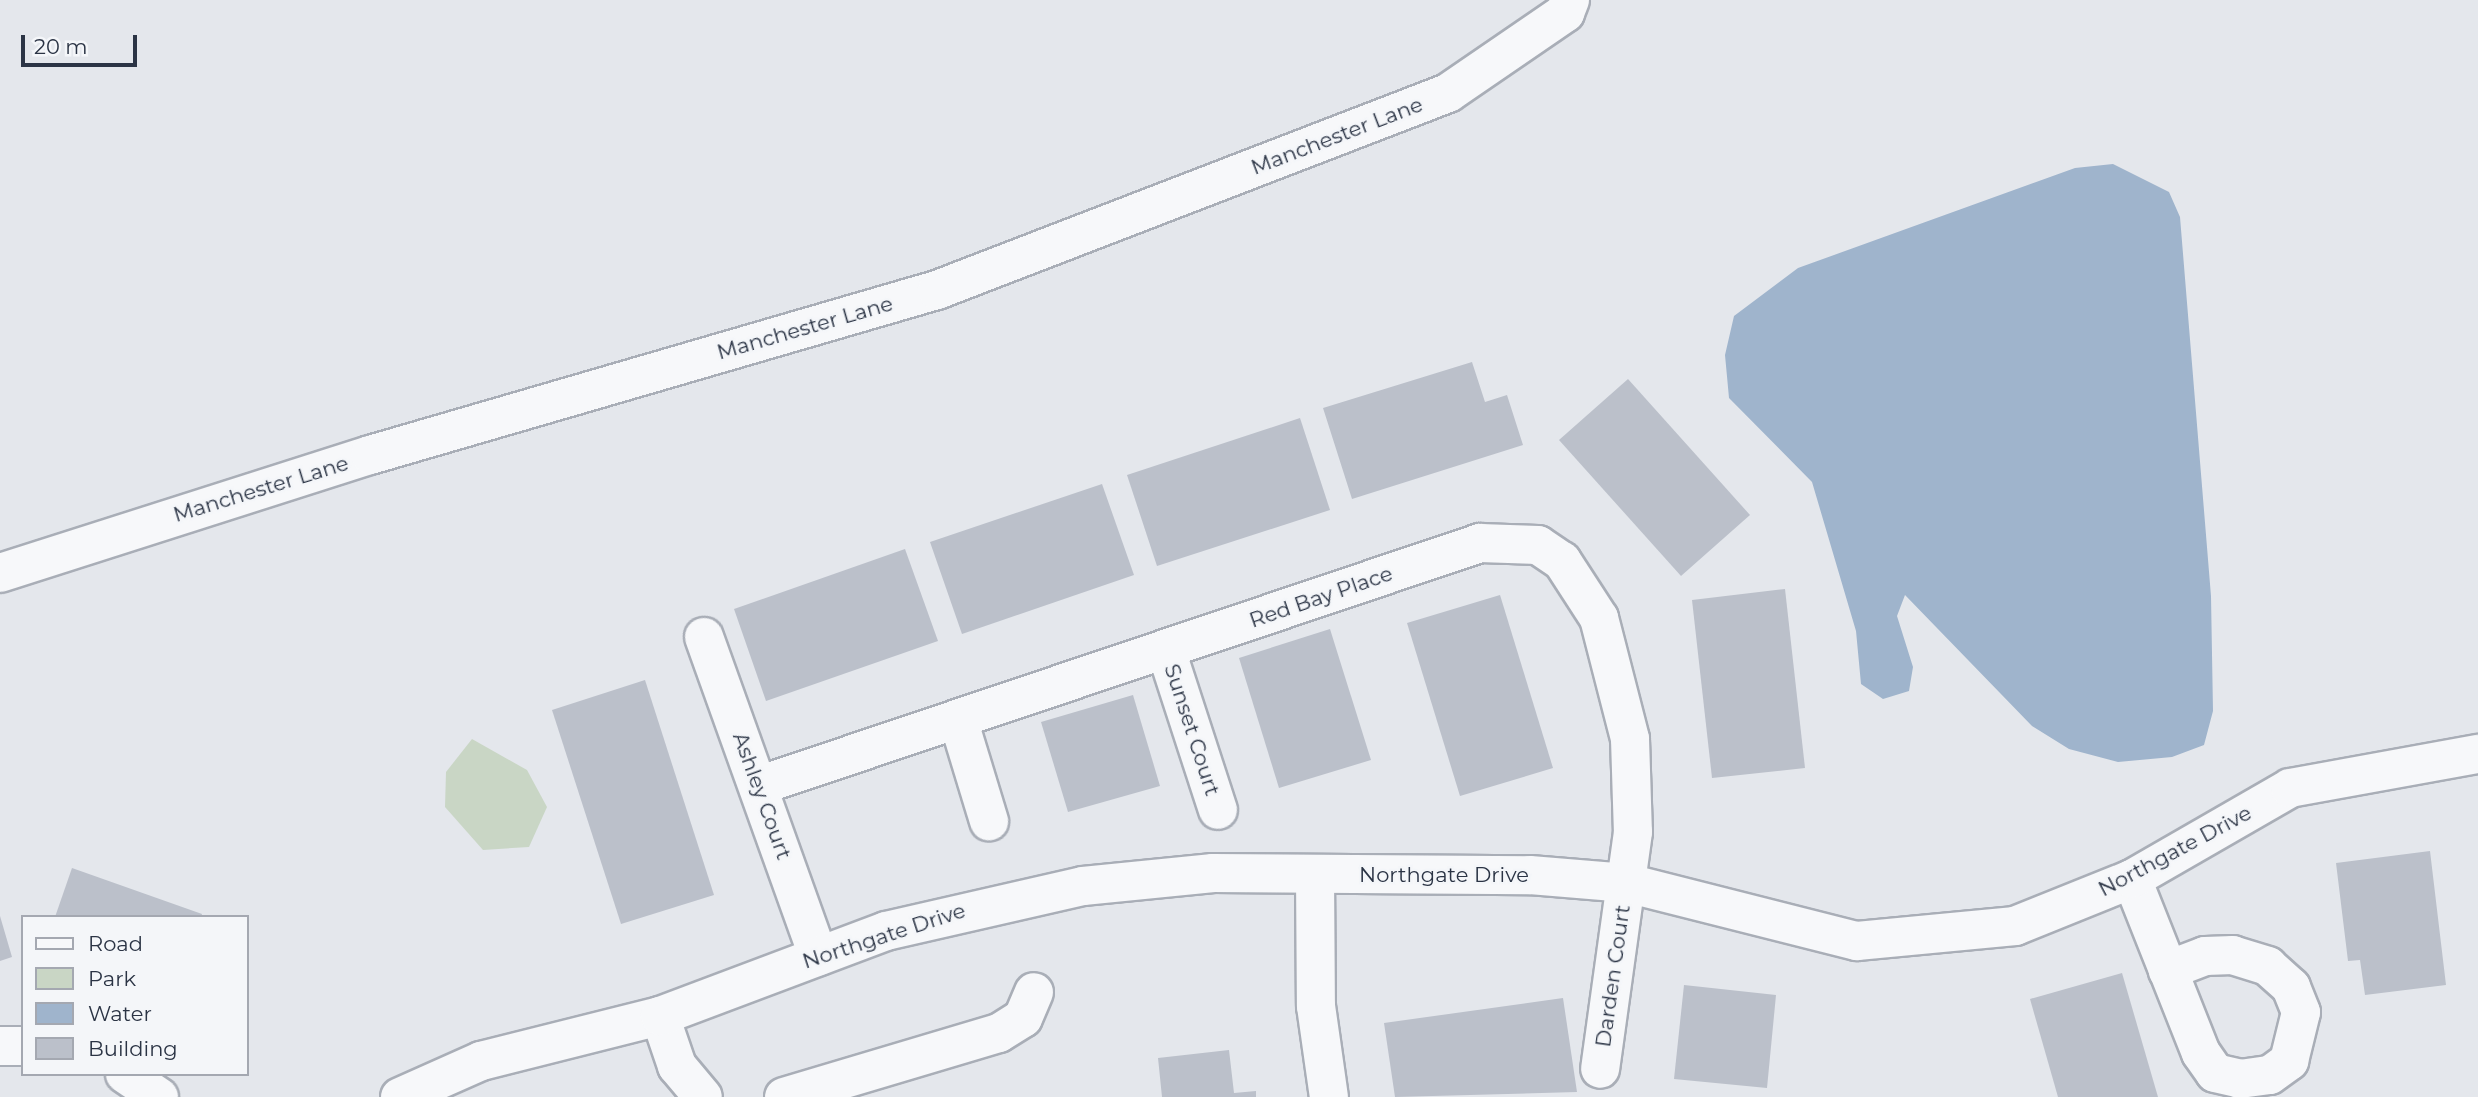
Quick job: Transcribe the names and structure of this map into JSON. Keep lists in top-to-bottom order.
{
  "streets": {
    "street": [
      "Manchester Lane",
      "Red Bay Place",
      "Sunset Court",
      "Ashley Court",
      "Northgate Drive",
      "Darden Court"
    ]
  },
  "crossings": [
    ["Red Bay Place", "Sunset Court"],
    ["Red Bay Place", "Ashley Court"],
    ["Red Bay Place", "Northgate Drive"],
    ["Red Bay Place", "Darden Court"],
    ["Ashley Court", "Northgate Drive"],
    ["Northgate Drive", "Darden Court"]
  ],
  "legend": [
    "Road",
    "Park",
    "Water",
    "Building"
  ],
  "scale_bar": "20 m"
}
